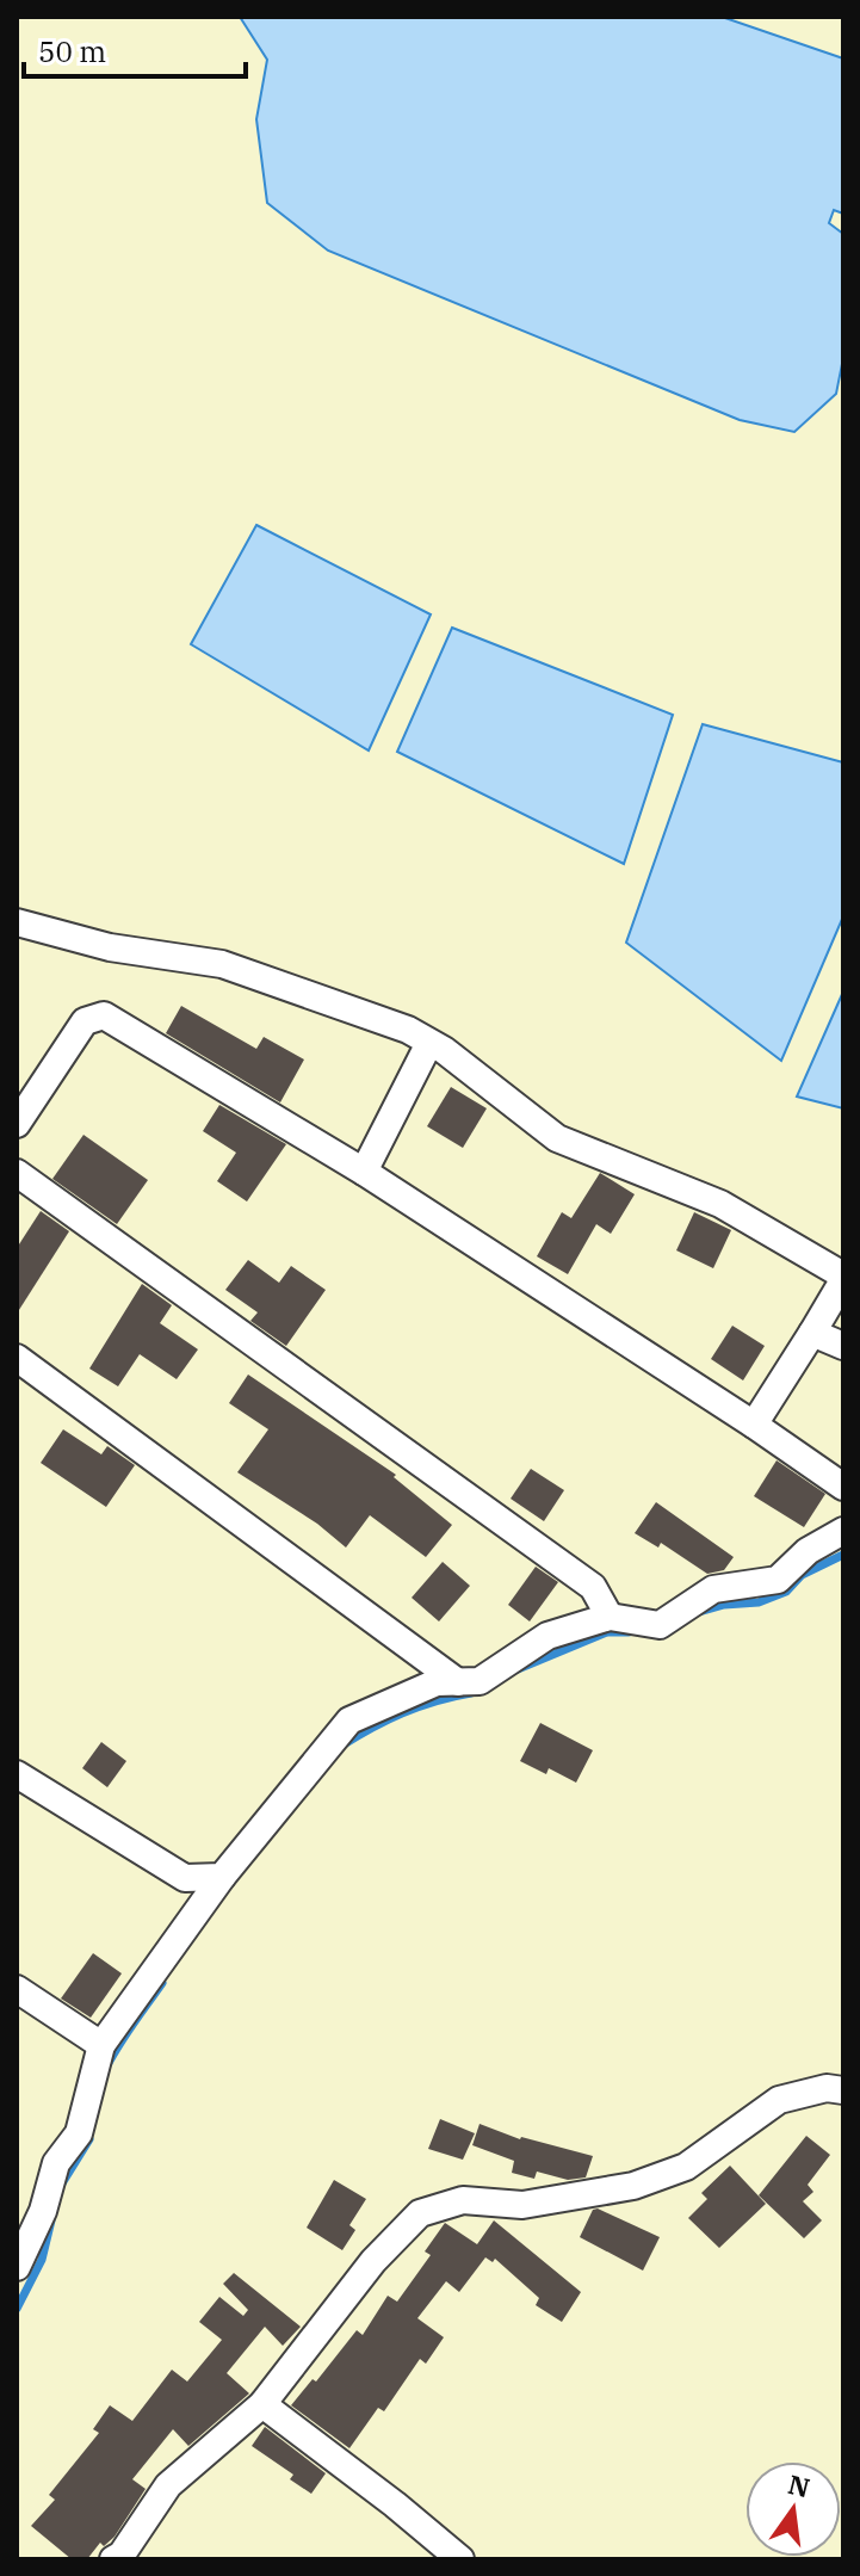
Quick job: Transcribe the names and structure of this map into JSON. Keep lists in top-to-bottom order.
{
  "scale_bar": "50 m",
  "north": "top"
}
